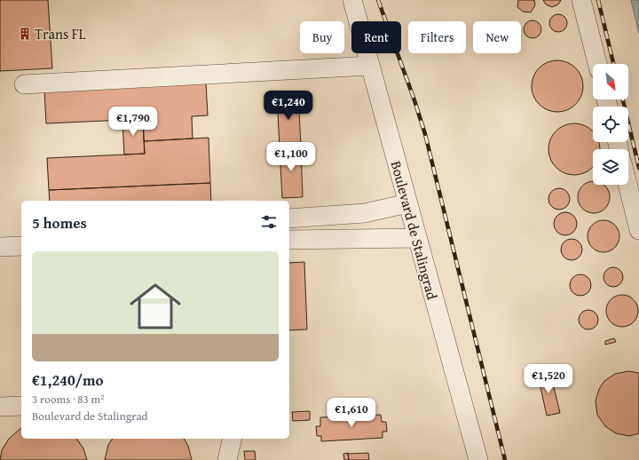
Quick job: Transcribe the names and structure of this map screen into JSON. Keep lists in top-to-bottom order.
{
  "streets": {
    "street": ["Boulevard de Stalingrad"]
  },
  "places": {
    "building": ["Trans FL"]
  },
  "north": "bottom right",
  "page": {
    "chip": [
      "Buy",
      "Rent",
      "Filters",
      "New"
    ],
    "price": [
      "€1,240",
      "€1,790",
      "€1,100",
      "€1,520",
      "€1,610"
    ],
    "heading": "5 homes",
    "list": [
      {
        "name": "€1,240/mo",
        "note": "3 rooms · 83 m² · Boulevard de Stalingrad"
      }
    ]
  }
}
